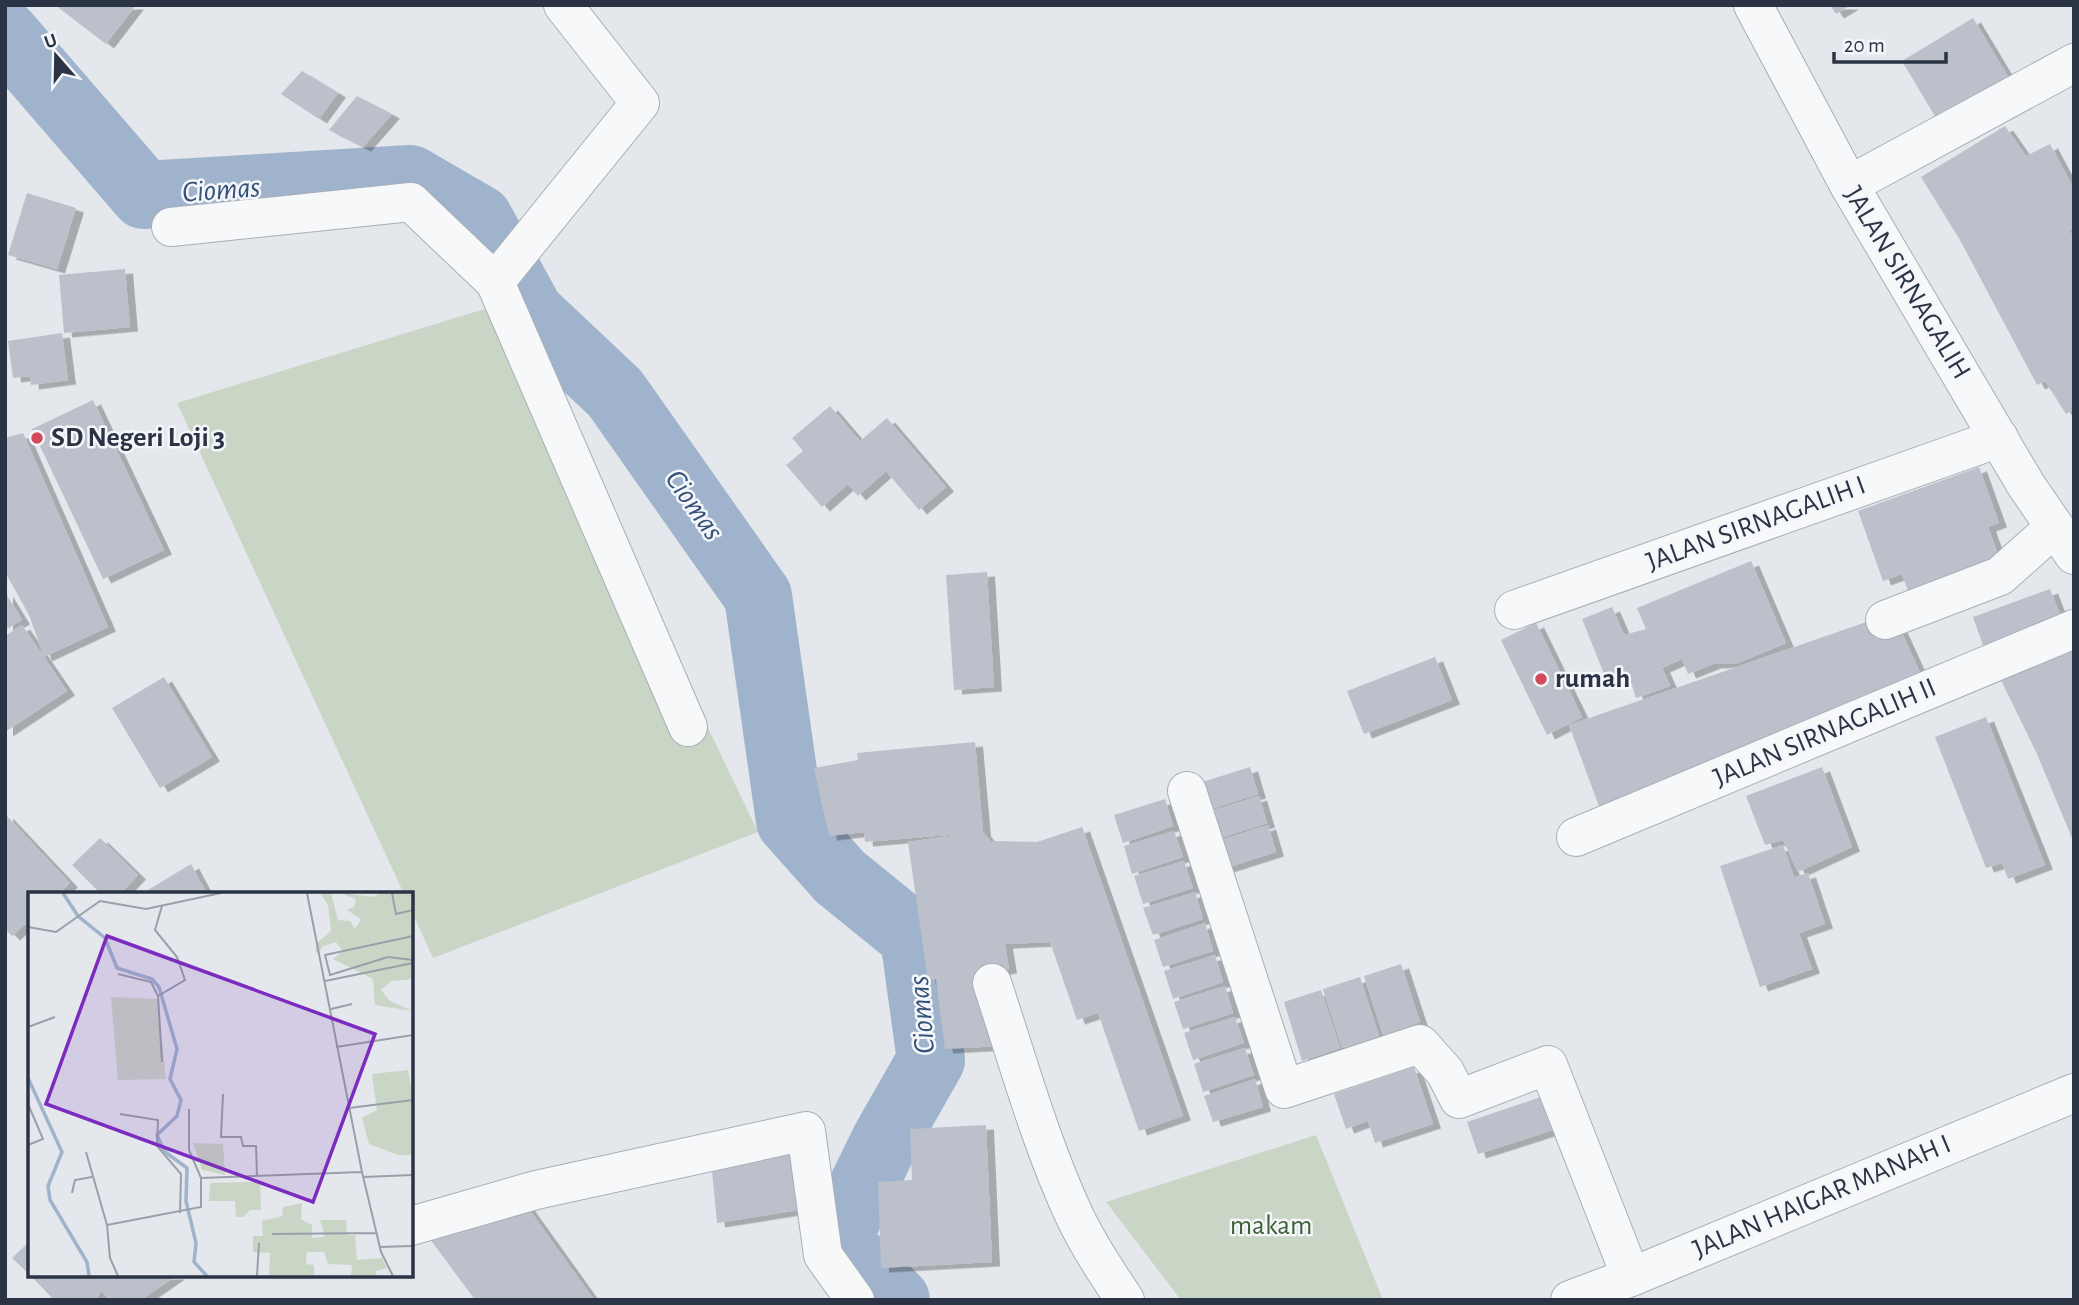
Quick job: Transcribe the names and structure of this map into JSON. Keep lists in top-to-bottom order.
{
  "streets": {
    "street": [
      "JALAN SIRNAGALIH",
      "JALAN SIRNAGALIH I",
      "JALAN SIRNAGALIH II",
      "JALAN HAIGAR MANAH I"
    ]
  },
  "crossings": [
    ["JALAN SIRNAGALIH", "JALAN SIRNAGALIH I"]
  ],
  "water": ["Ciomas"],
  "parks": ["makam"],
  "places": ["SD Negeri Loji 3", "rumah"],
  "scale_bar": "20 m",
  "north": "top"
}
